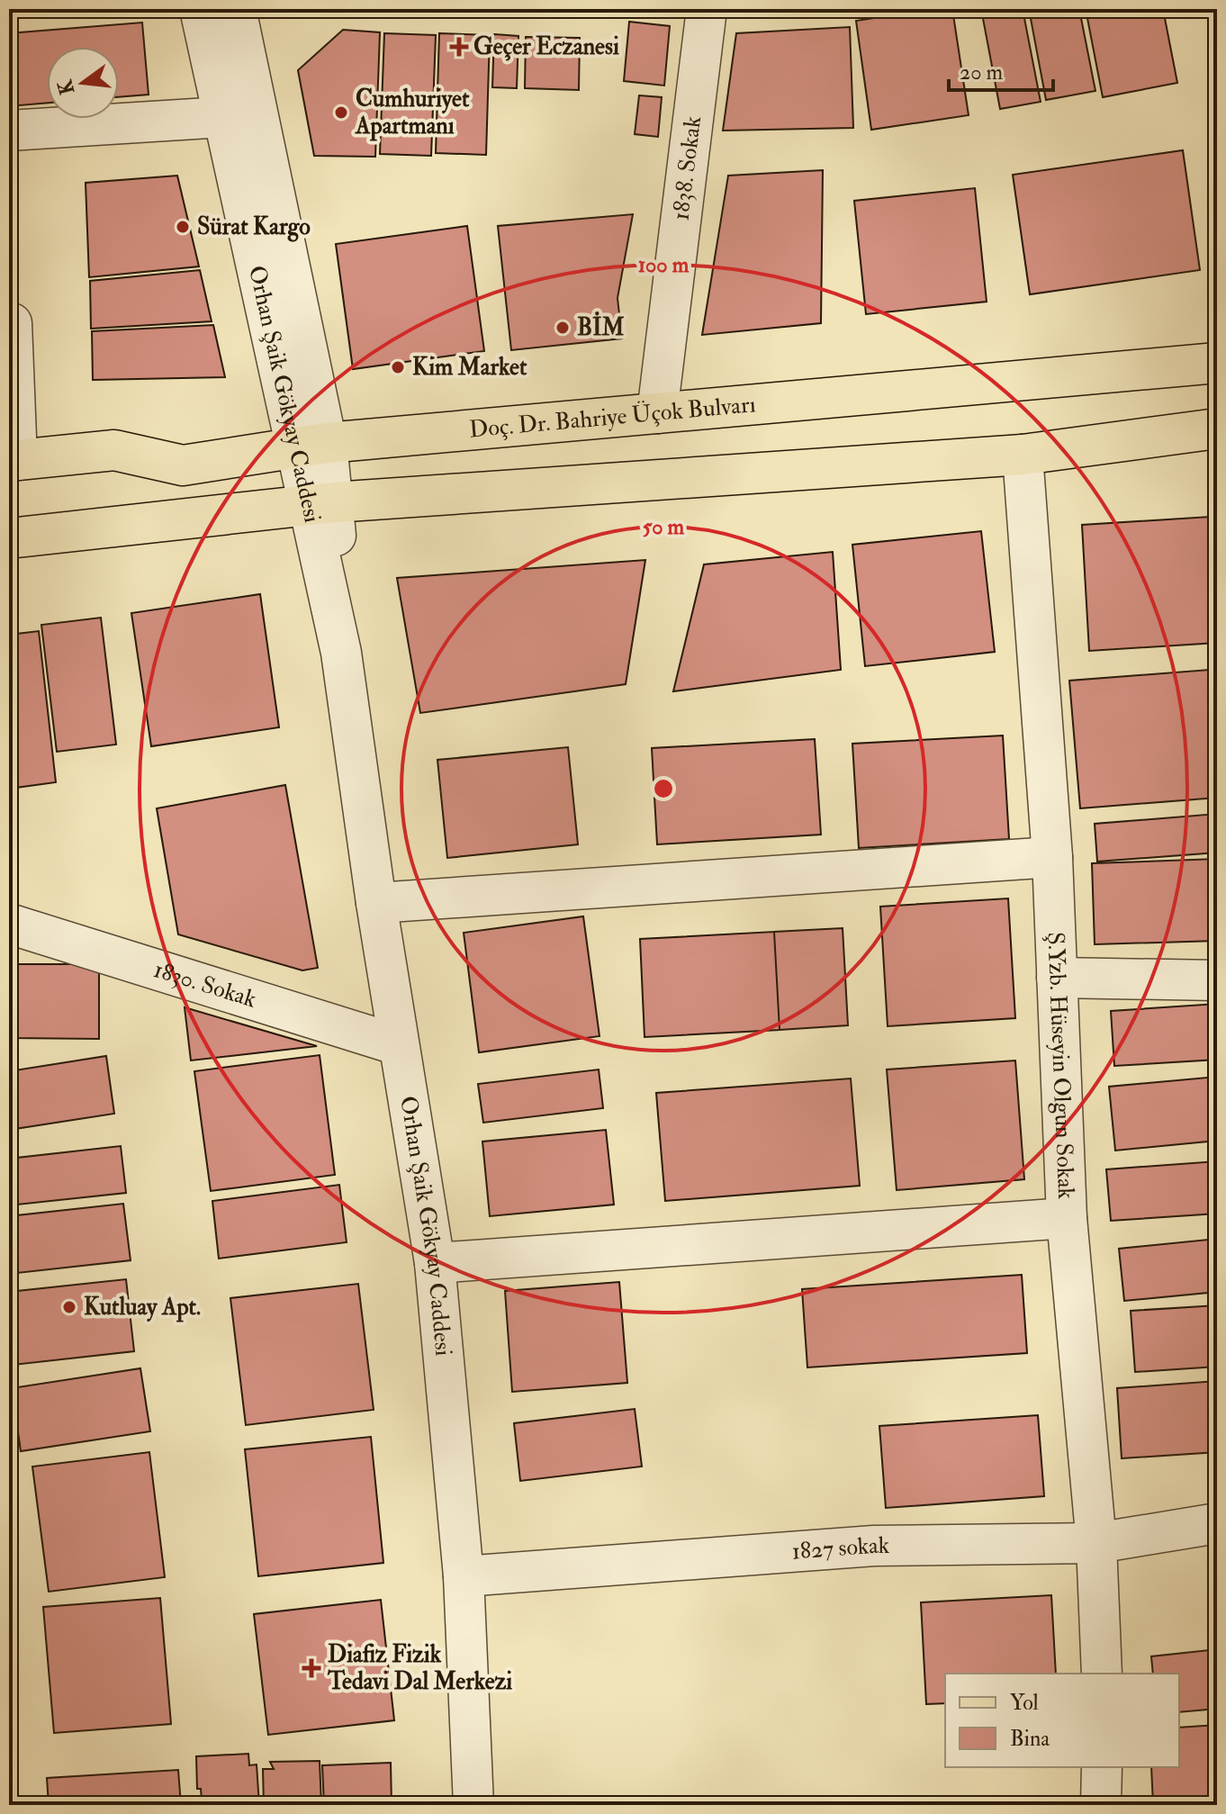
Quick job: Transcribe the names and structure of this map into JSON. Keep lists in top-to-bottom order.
{
  "streets": {
    "main road": ["Doç. Dr. Bahriye Üçok Bulvarı"],
    "street": [
      "1838. Sokak",
      "Orhan Şaik Gökyay Caddesi",
      "1830. Sokak",
      "Ş.Yzb. Hüseyin Olgun Sokak",
      "1827 sokak"
    ]
  },
  "crossings": [
    ["1838. Sokak", "Doç. Dr. Bahriye Üçok Bulvarı"],
    ["Orhan Şaik Gökyay Caddesi", "Doç. Dr. Bahriye Üçok Bulvarı"],
    ["Orhan Şaik Gökyay Caddesi", "1830. Sokak"],
    ["Orhan Şaik Gökyay Caddesi", "1827 sokak"],
    ["Ş.Yzb. Hüseyin Olgun Sokak", "1827 sokak"]
  ],
  "places": {
    "health": ["Geçer Eczanesi", "Diafiz Fizik Tedavi Dal Merkezi"],
    "other": [
      "Cumhuriyet Apartmanı",
      "Sürat Kargo",
      "BİM",
      "Kim Market",
      "Kutluay Apt."
    ]
  },
  "legend": ["Yol", "Bina"],
  "scale_bar": "20 m",
  "north": "left",
  "rings": ["100 m", "50 m"]
}
